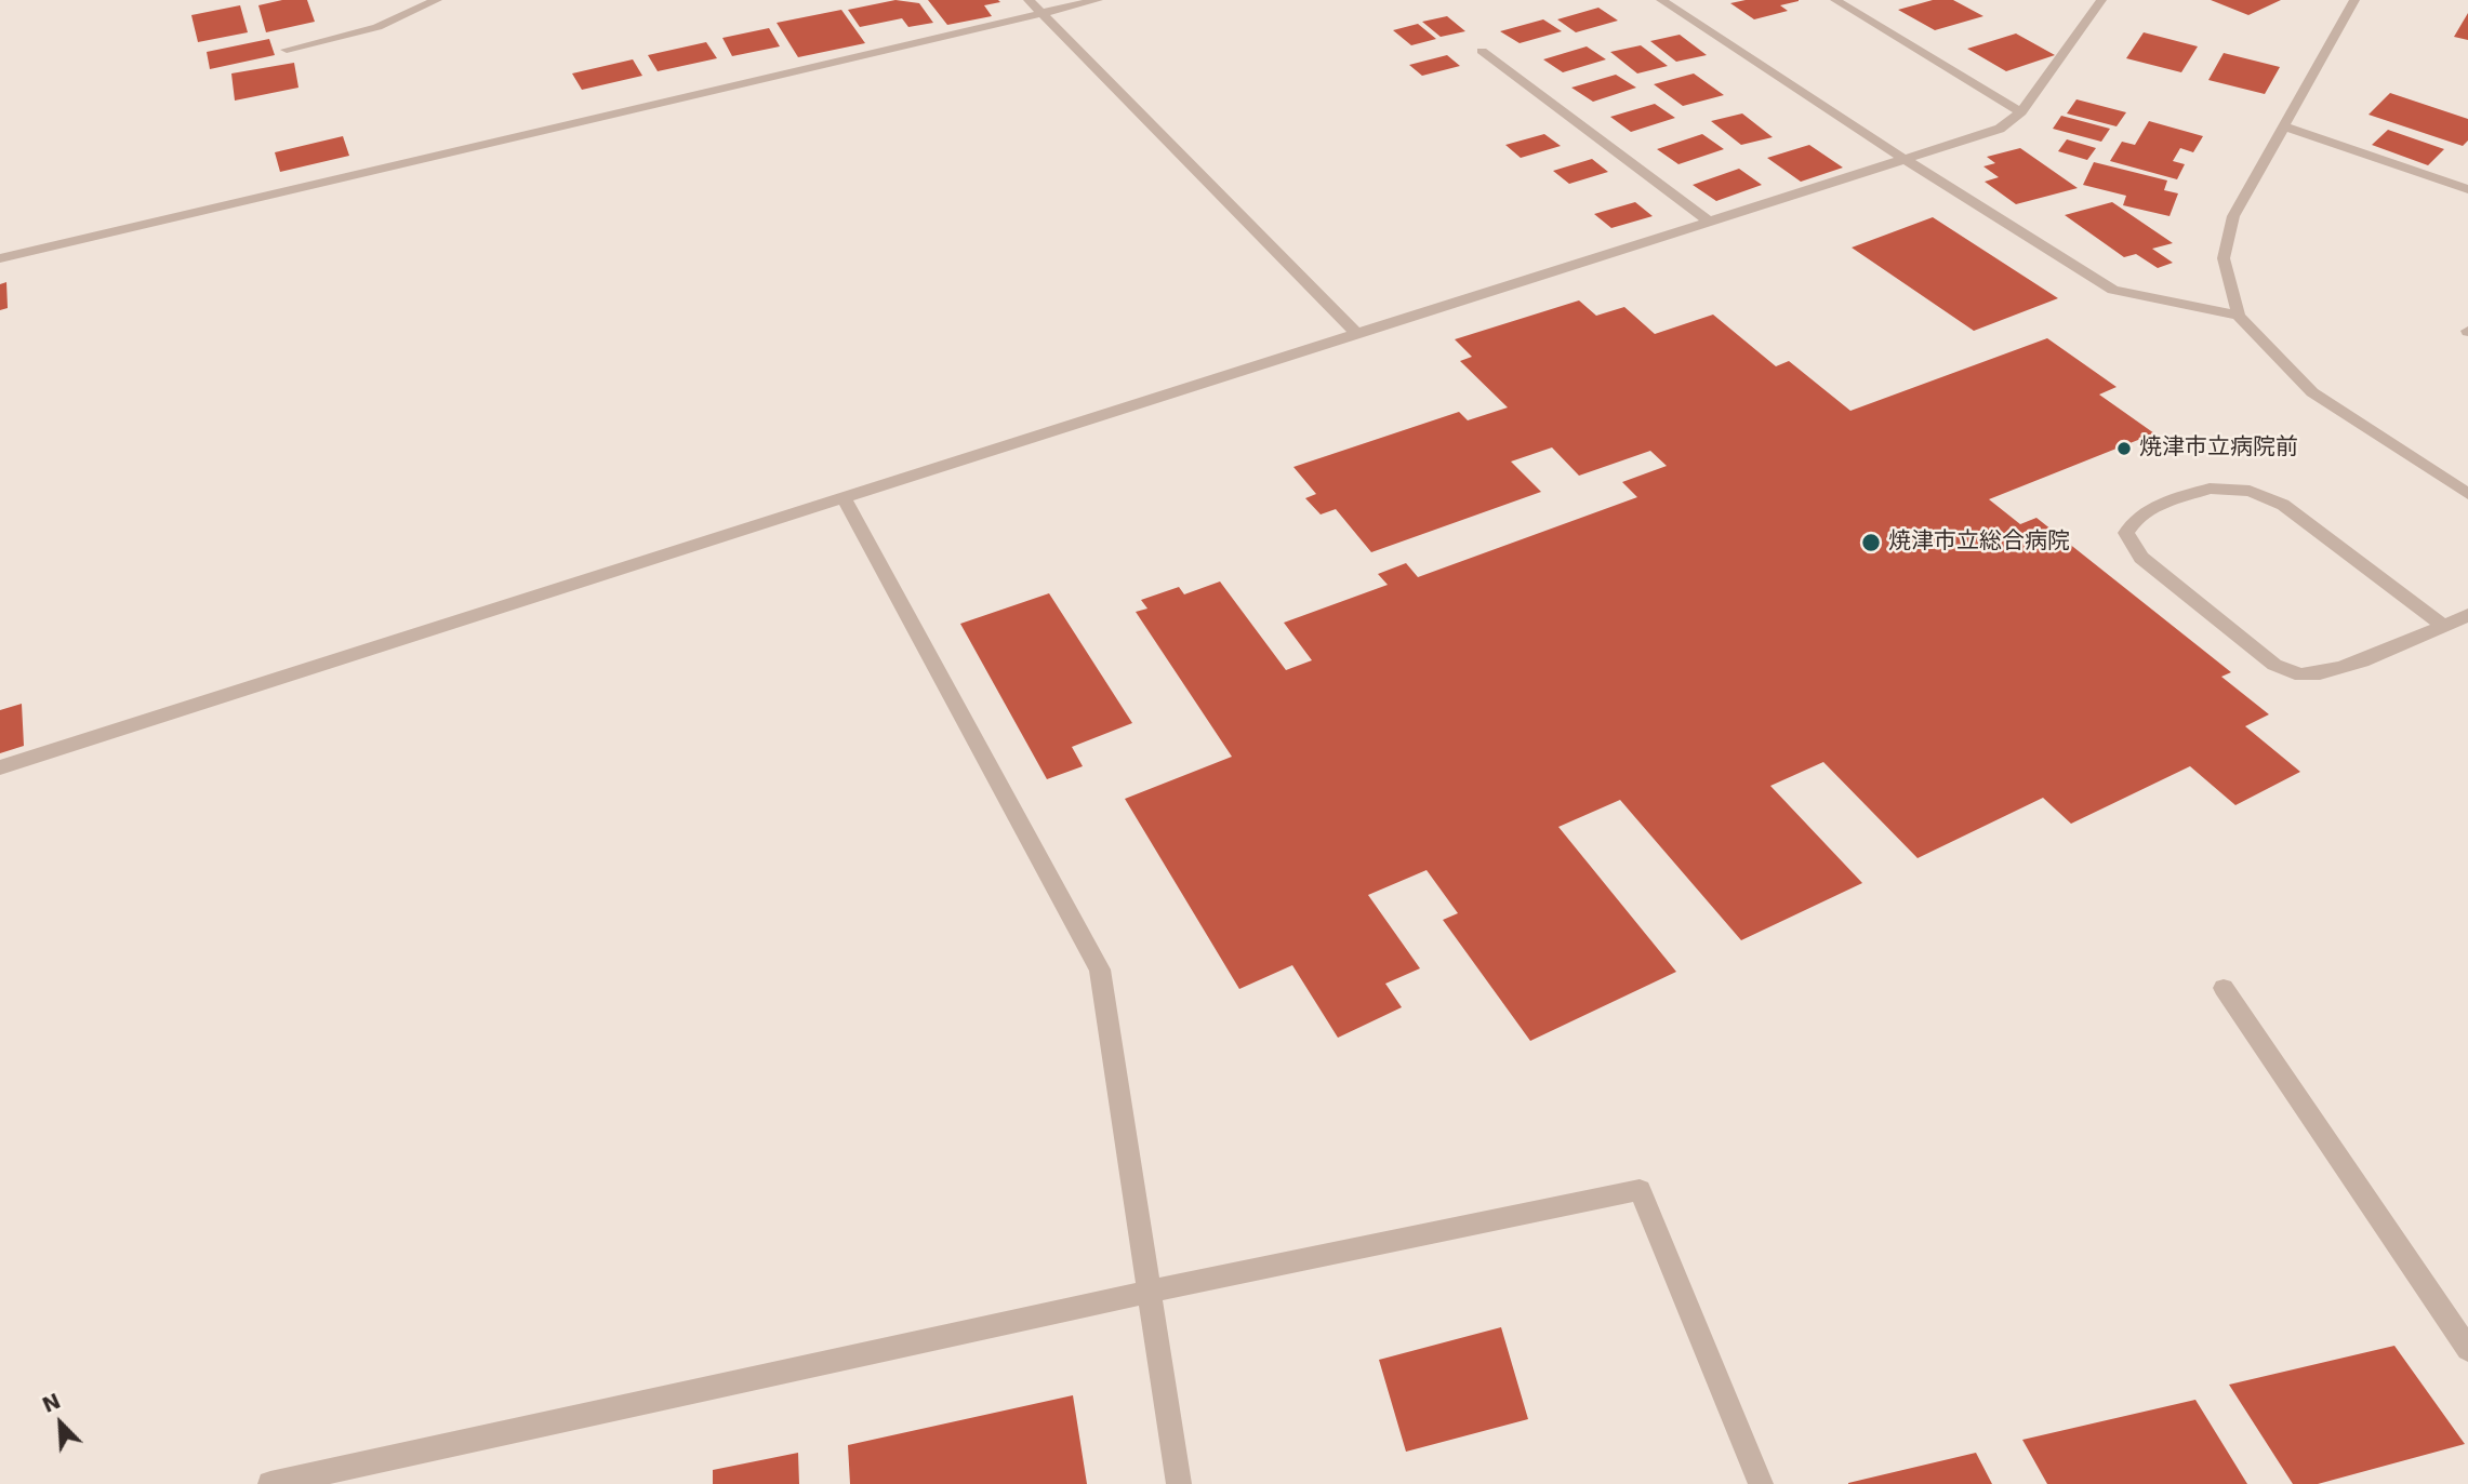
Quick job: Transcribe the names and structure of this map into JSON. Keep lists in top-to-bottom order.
{
  "places": ["焼津市立病院前", "焼津市立総合病院"],
  "north": "top left"
}
